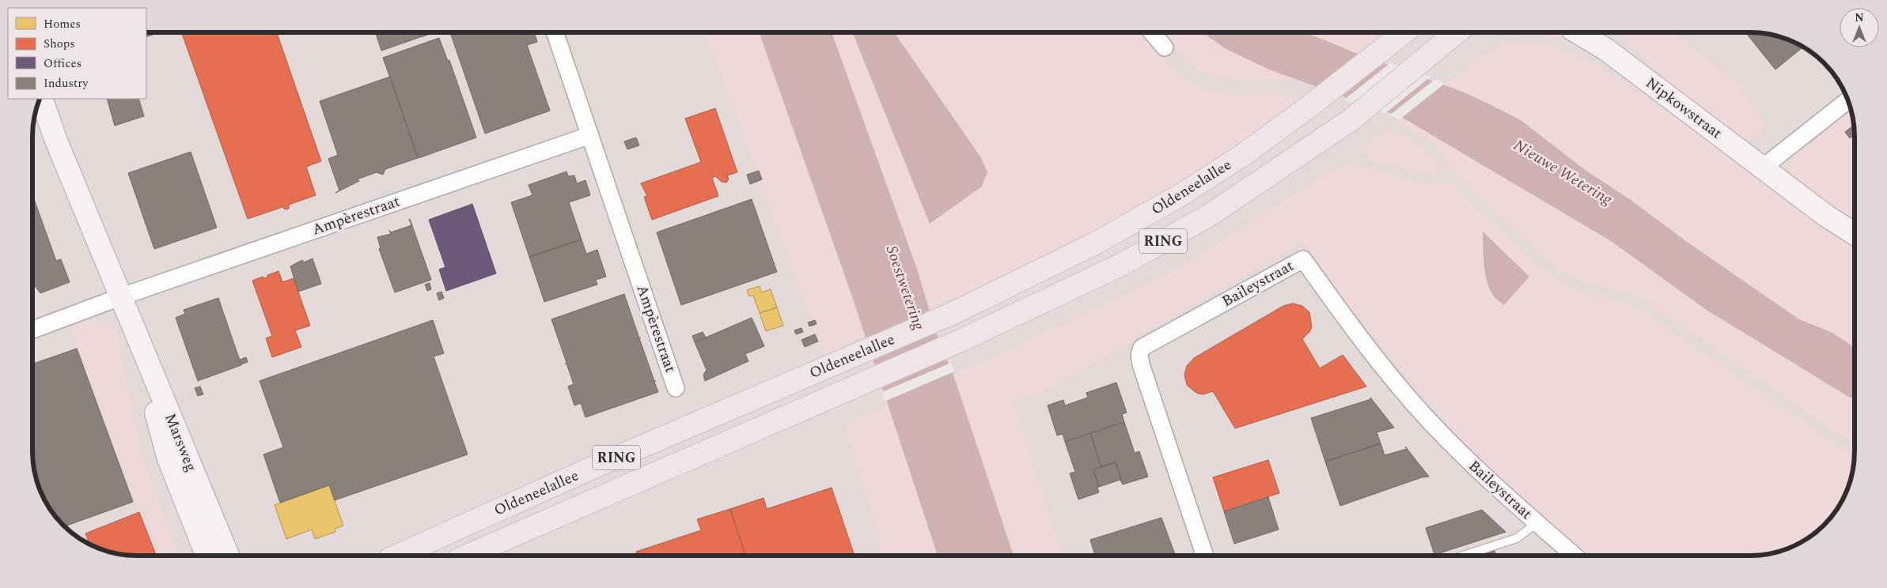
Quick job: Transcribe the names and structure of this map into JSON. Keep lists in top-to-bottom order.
{
  "streets": {
    "main road": ["Oldeneelallee", "RING"],
    "street": [
      "Nipkowstraat",
      "Ampèrestraat",
      "Baileystraat",
      "Marsweg"
    ]
  },
  "crossings": [
    ["Ampèrestraat", "Marsweg"]
  ],
  "water": ["Nieuwe Wetering", "Soestwetering"],
  "legend": [
    "Homes",
    "Shops",
    "Offices",
    "Industry"
  ],
  "north": "top"
}
